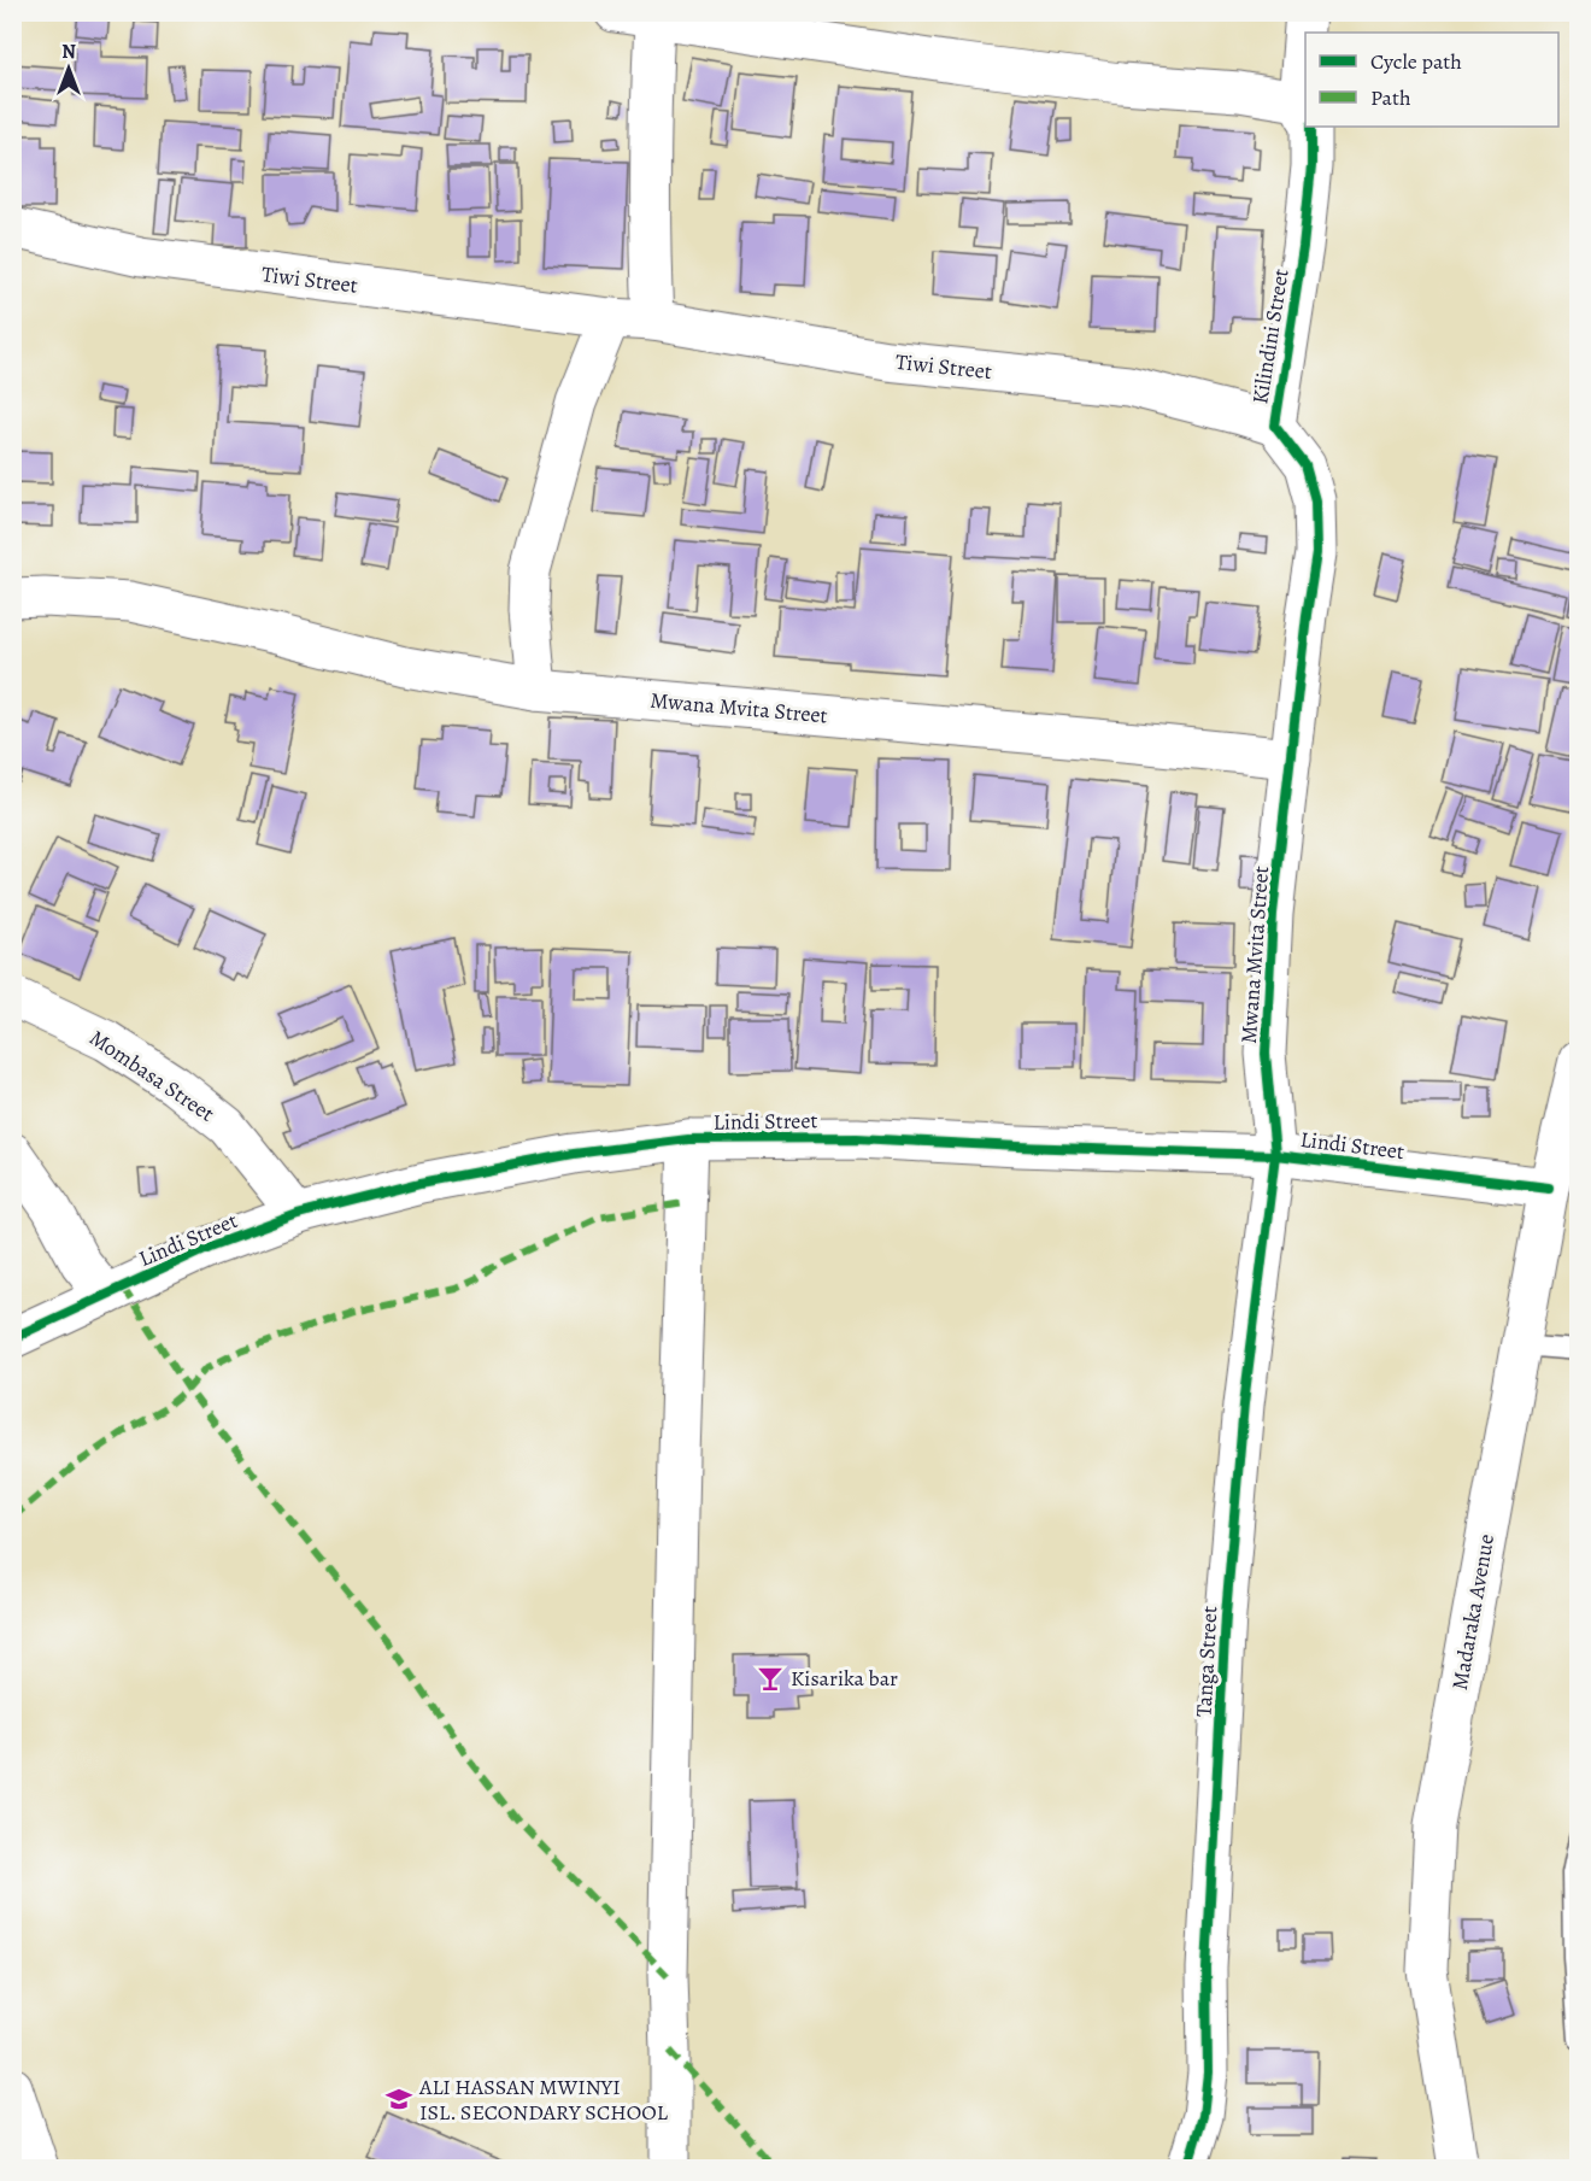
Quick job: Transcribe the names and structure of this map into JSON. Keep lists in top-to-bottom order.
{
  "streets": {
    "street": [
      "Tiwi Street",
      "Kilindini Street",
      "Mwana Mvita Street",
      "Mombasa Street",
      "Lindi Street",
      "Madaraka Avenue",
      "Tanga Street"
    ]
  },
  "crossings": [
    ["Tiwi Street", "Kilindini Street"],
    ["Kilindini Street", "Mwana Mvita Street"],
    ["Mwana Mvita Street", "Lindi Street"],
    ["Mwana Mvita Street", "Tanga Street"],
    ["Mombasa Street", "Lindi Street"],
    ["Lindi Street", "Madaraka Avenue"],
    ["Lindi Street", "Tanga Street"]
  ],
  "places": {
    "bar": ["Kisarika bar"],
    "school or university": ["ALI HASSAN MWINYI ISL. SECONDARY SCHOOL"]
  },
  "legend": ["Cycle path", "Path"],
  "north": "top"
}
